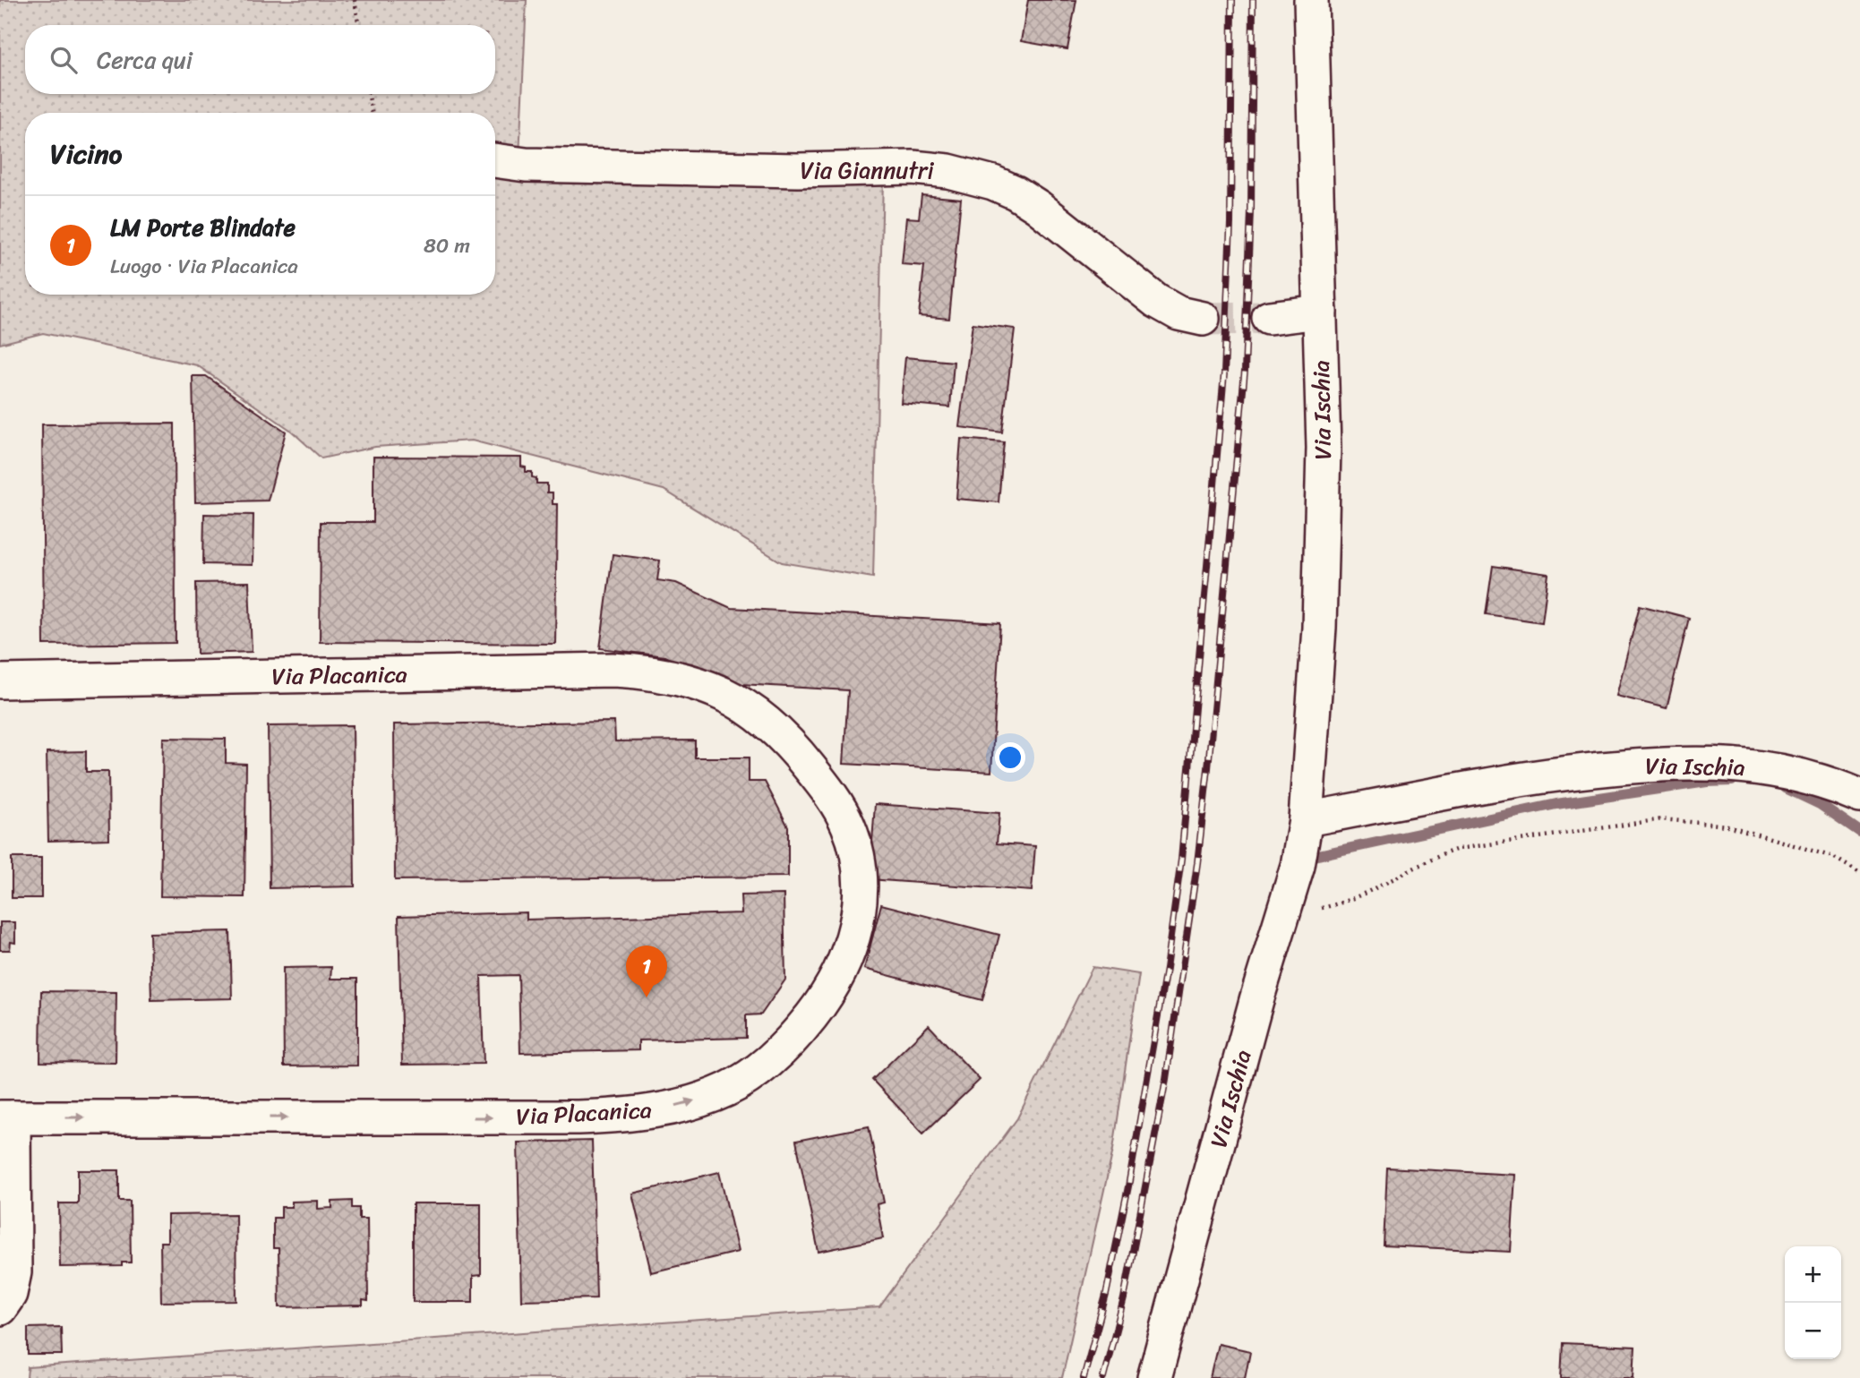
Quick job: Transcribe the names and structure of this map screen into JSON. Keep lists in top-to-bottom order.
{
  "streets": {
    "street": ["Via Giannutri", "Via Ischia", "Via Placanica"]
  },
  "page": {
    "search": "Cerca qui",
    "heading": "Vicino",
    "list": [
      {
        "mark": "1",
        "name": "LM Porte Blindate",
        "note": "Luogo · Via Placanica",
        "value": "80 m"
      }
    ],
    "pins": "1",
    "map_buttons": ["+", "−"]
  }
}
